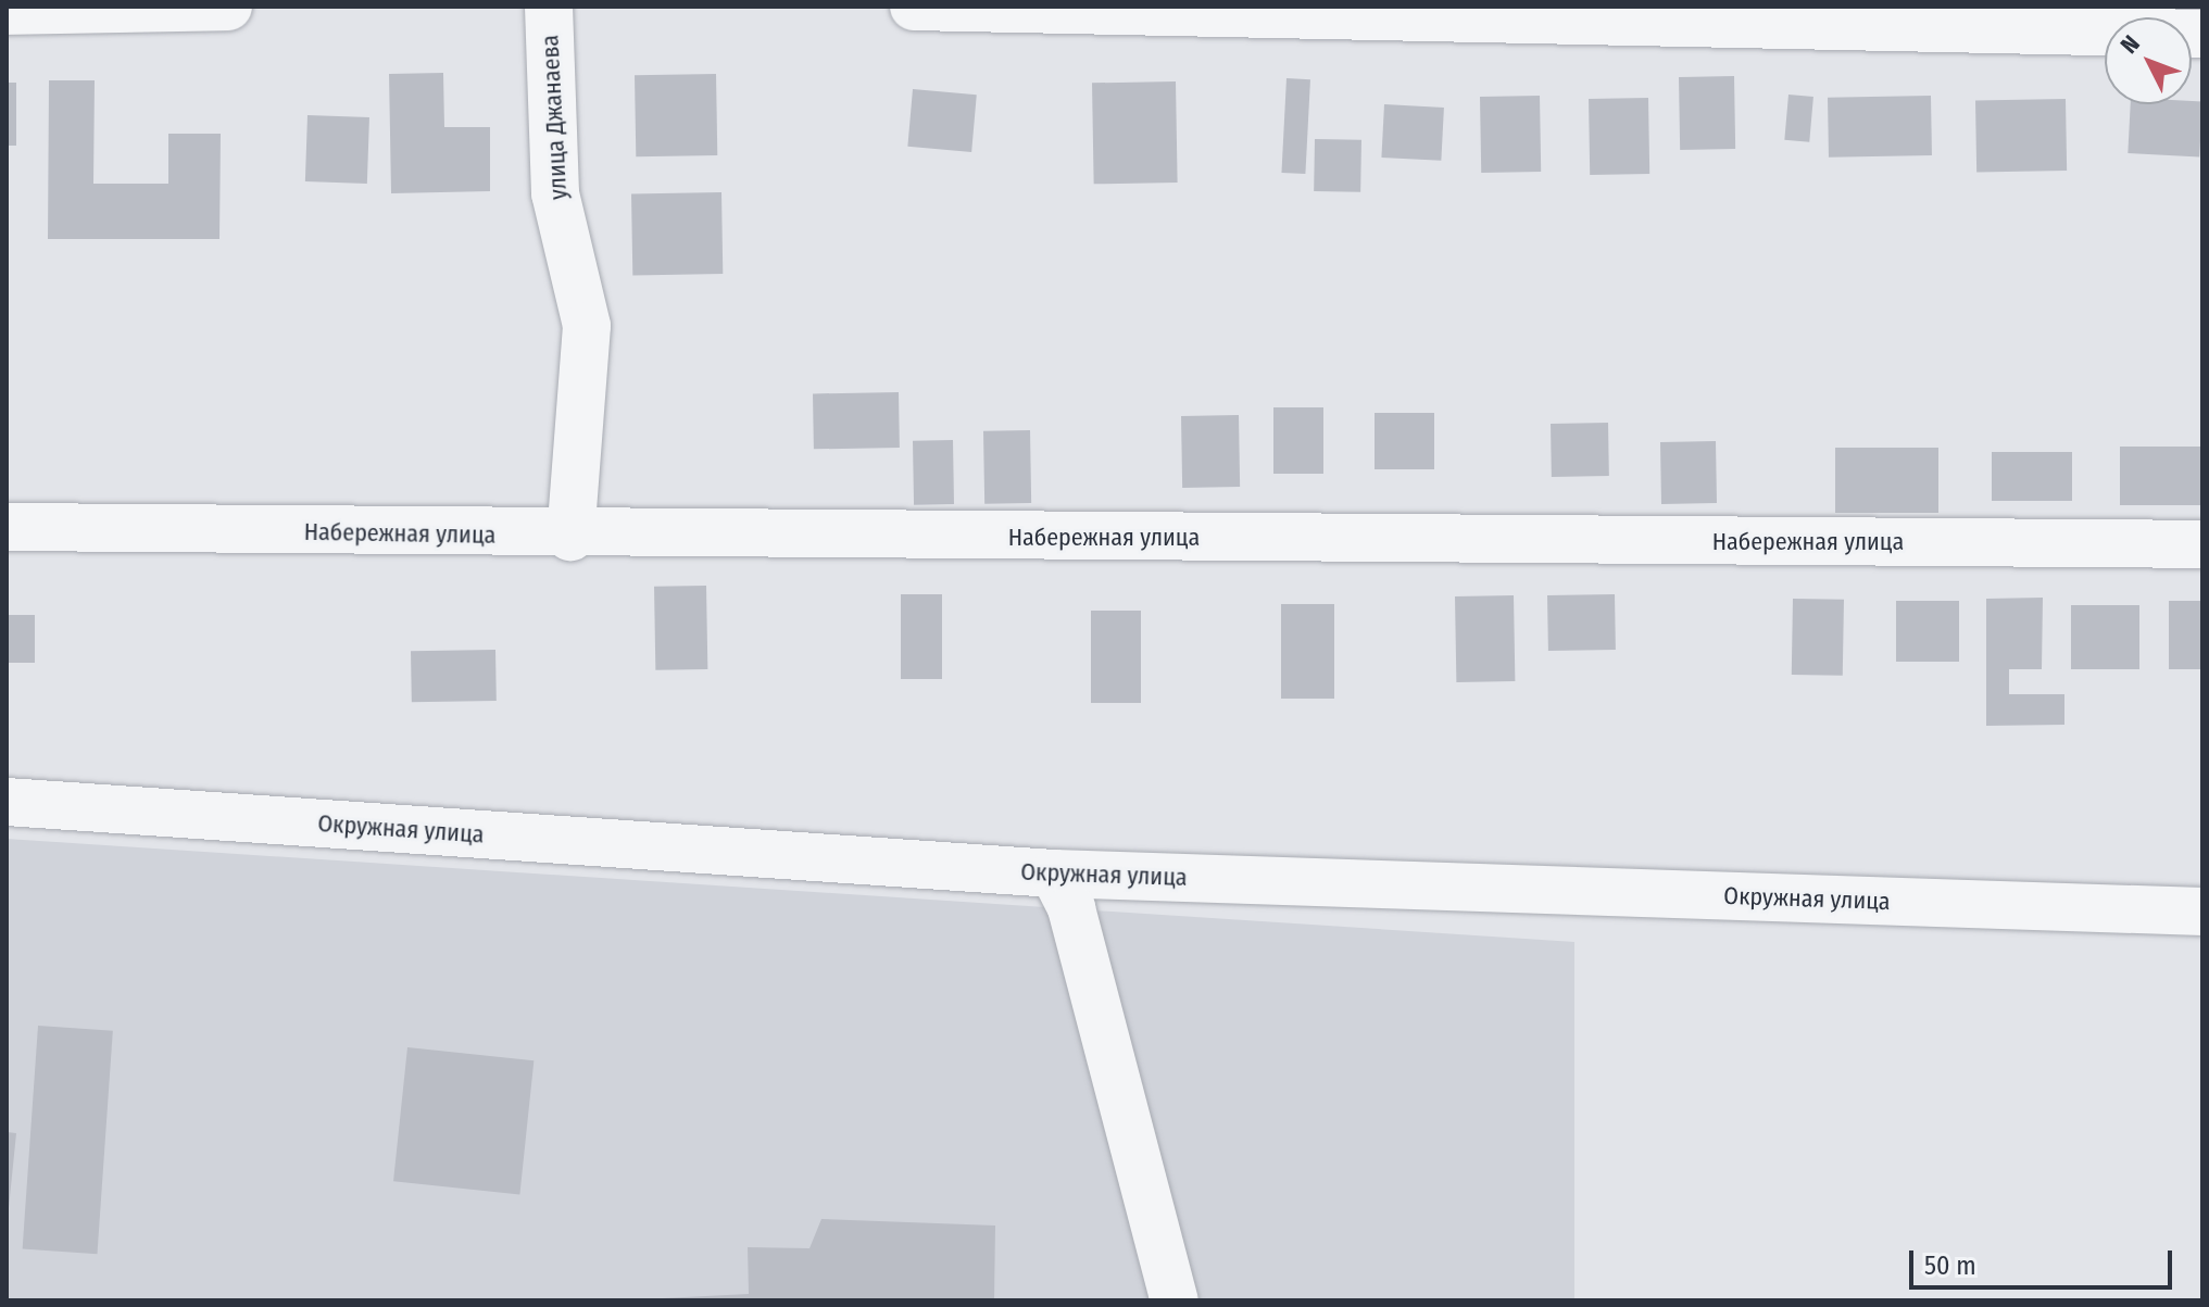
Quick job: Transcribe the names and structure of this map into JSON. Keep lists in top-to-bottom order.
{
  "streets": {
    "street": ["улица Джанаева", "Набережная улица", "Окружная улица"]
  },
  "crossings": [
    ["улица Джанаева", "Набережная улица"]
  ],
  "scale_bar": "50 m",
  "north": "top left"
}
